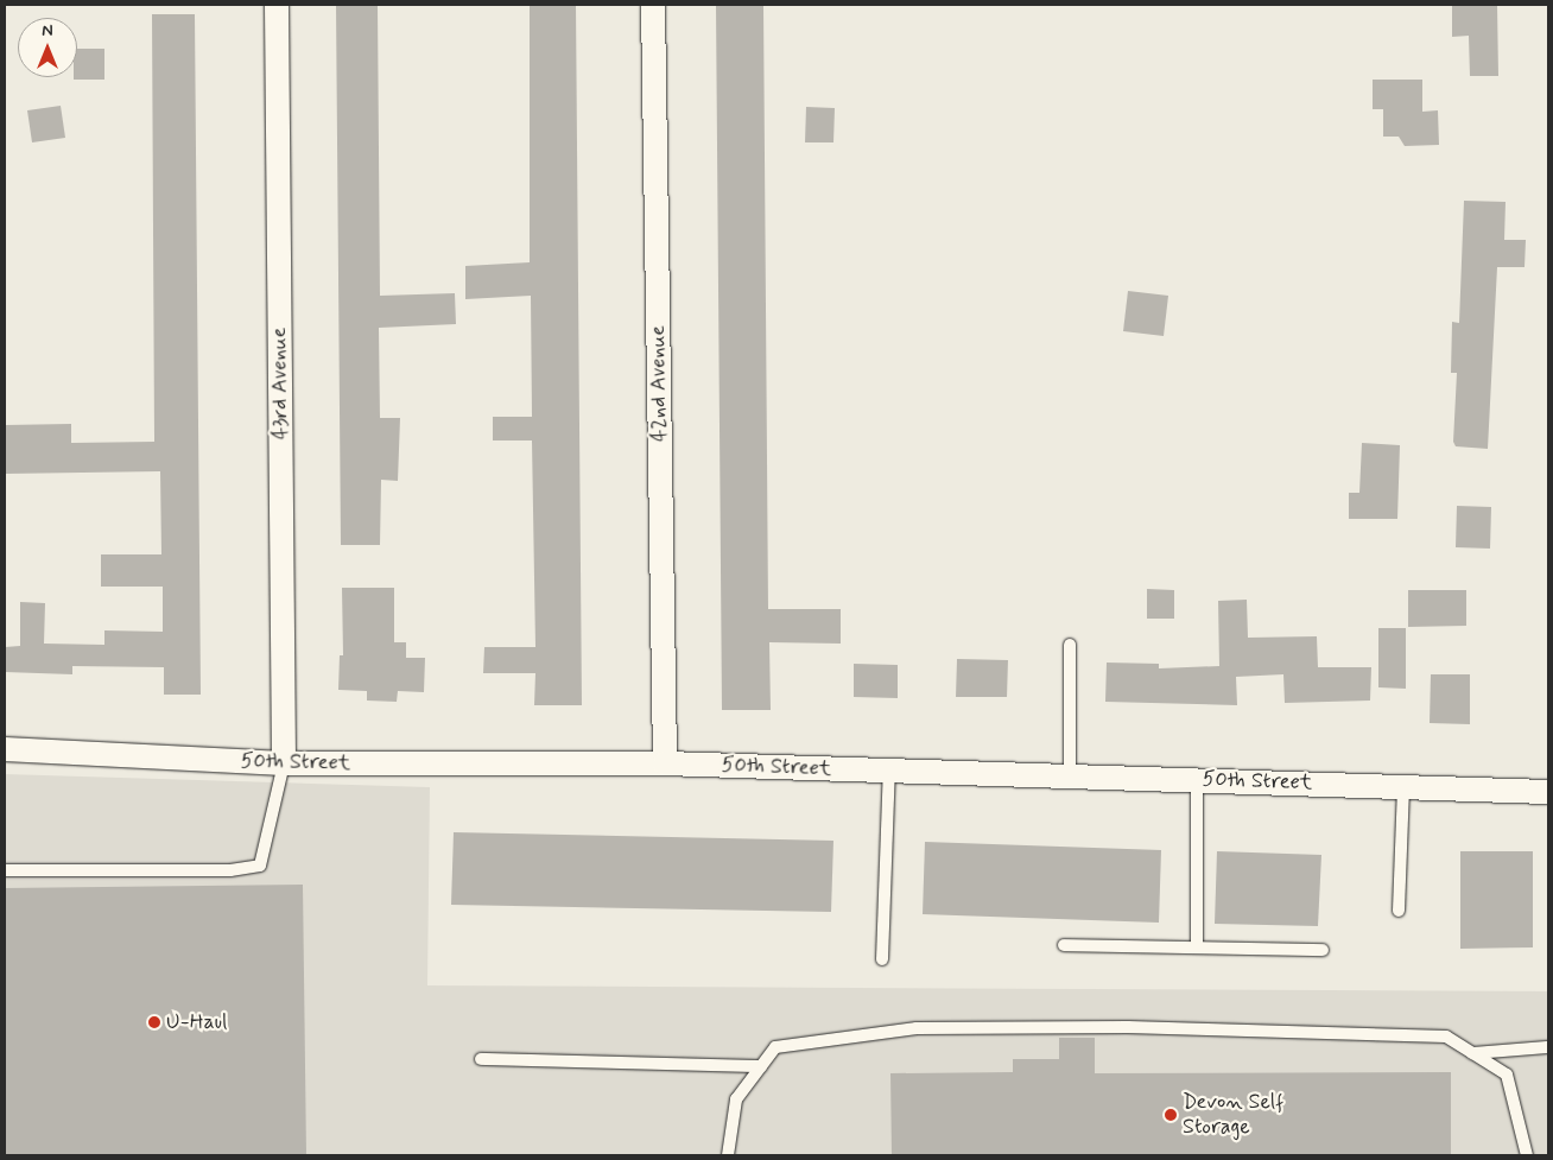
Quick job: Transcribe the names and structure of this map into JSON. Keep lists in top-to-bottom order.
{
  "streets": {
    "street": ["43rd Avenue", "42nd Avenue", "50th Street"]
  },
  "crossings": [
    ["43rd Avenue", "50th Street"],
    ["42nd Avenue", "50th Street"]
  ],
  "places": ["U-Haul", "Devon Self Storage"],
  "north": "top"
}
